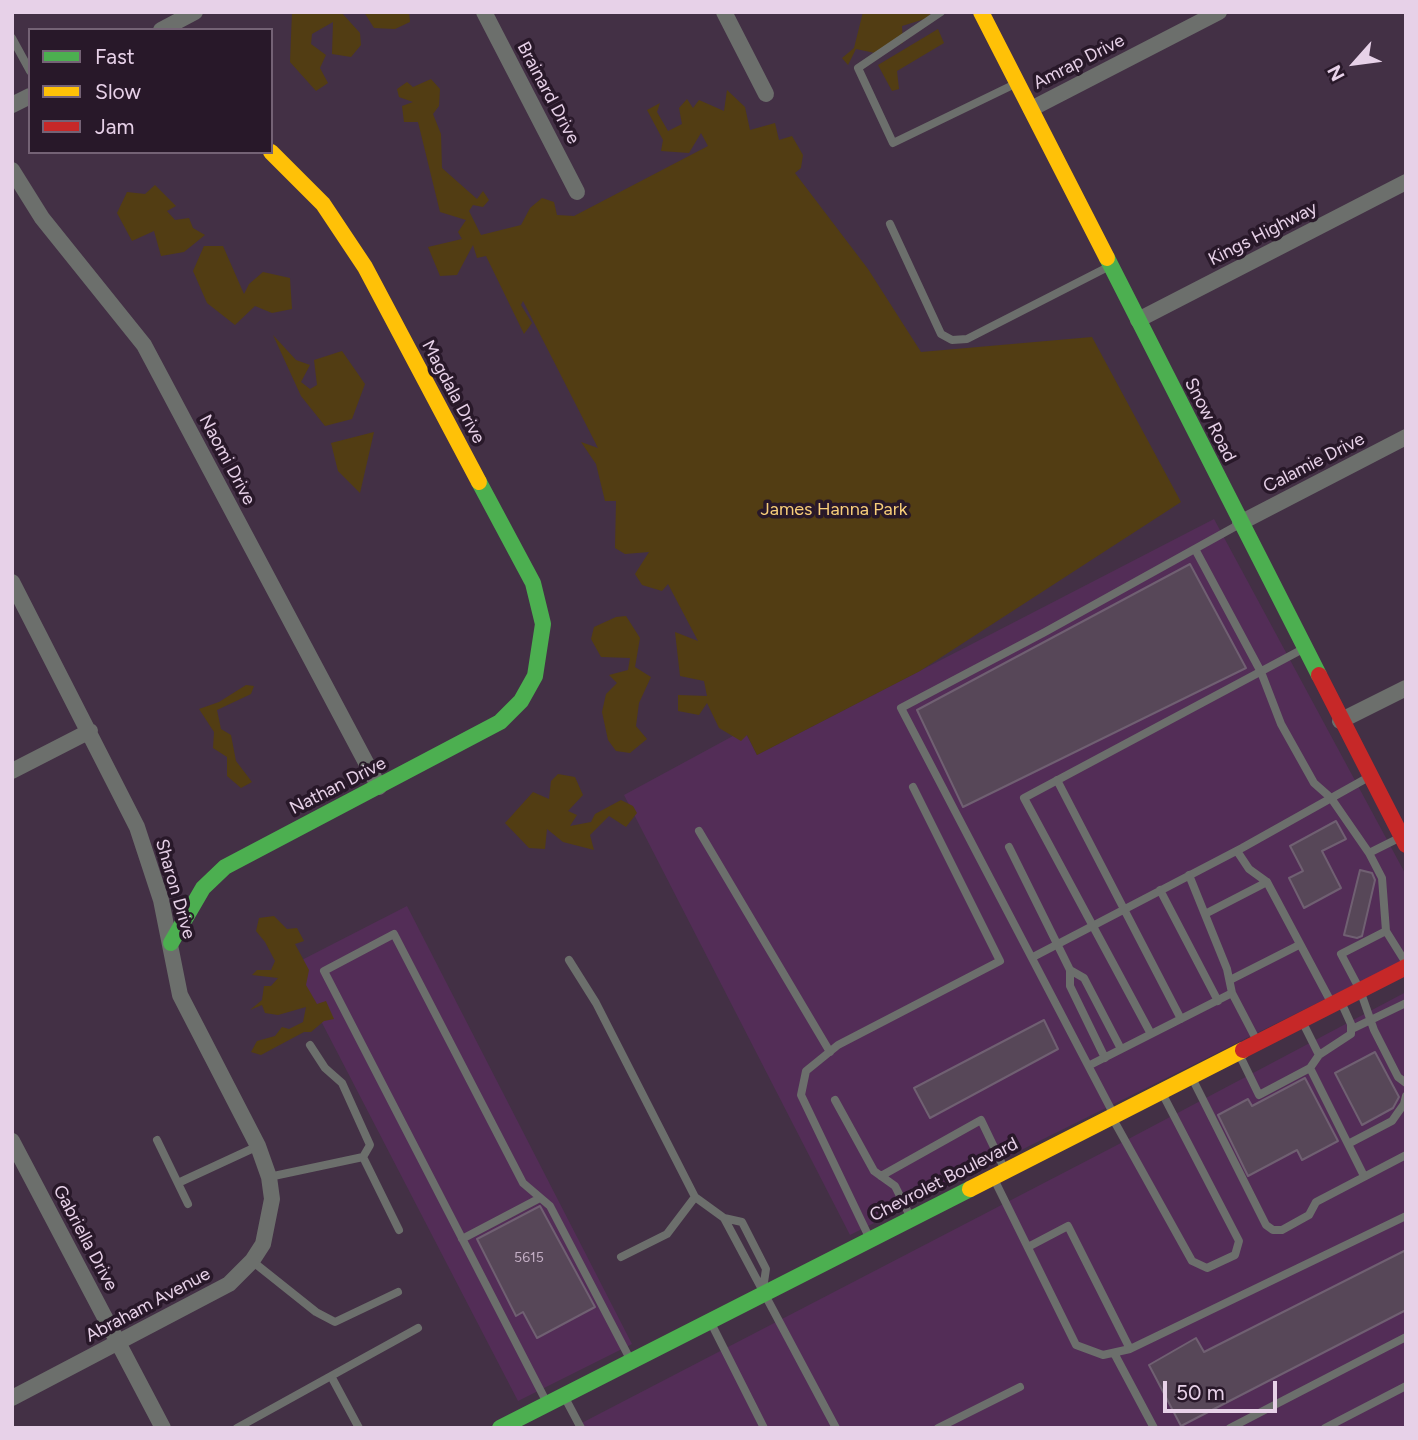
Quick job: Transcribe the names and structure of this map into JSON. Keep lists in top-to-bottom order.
{
  "streets": {
    "main road": [
      "Magdala Drive",
      "Snow Road",
      "Nathan Drive",
      "Chevrolet Boulevard"
    ],
    "street": [
      "Amrap Drive",
      "Brainard Drive",
      "Kings Highway",
      "Naomi Drive",
      "Calamie Drive",
      "Sharon Drive",
      "Gabriella Drive",
      "Abraham Avenue"
    ]
  },
  "crossings": [
    ["Amrap Drive", "Snow Road"],
    ["Kings Highway", "Snow Road"],
    ["Magdala Drive", "Nathan Drive"],
    ["Snow Road", "Calamie Drive"],
    ["Naomi Drive", "Nathan Drive"],
    ["Nathan Drive", "Sharon Drive"],
    ["Sharon Drive", "Abraham Avenue"],
    ["Gabriella Drive", "Abraham Avenue"]
  ],
  "parks": ["James Hanna Park"],
  "house_numbers": ["5615"],
  "legend": ["Fast", "Slow", "Jam"],
  "scale_bar": "50 m",
  "north": "bottom left"
}
